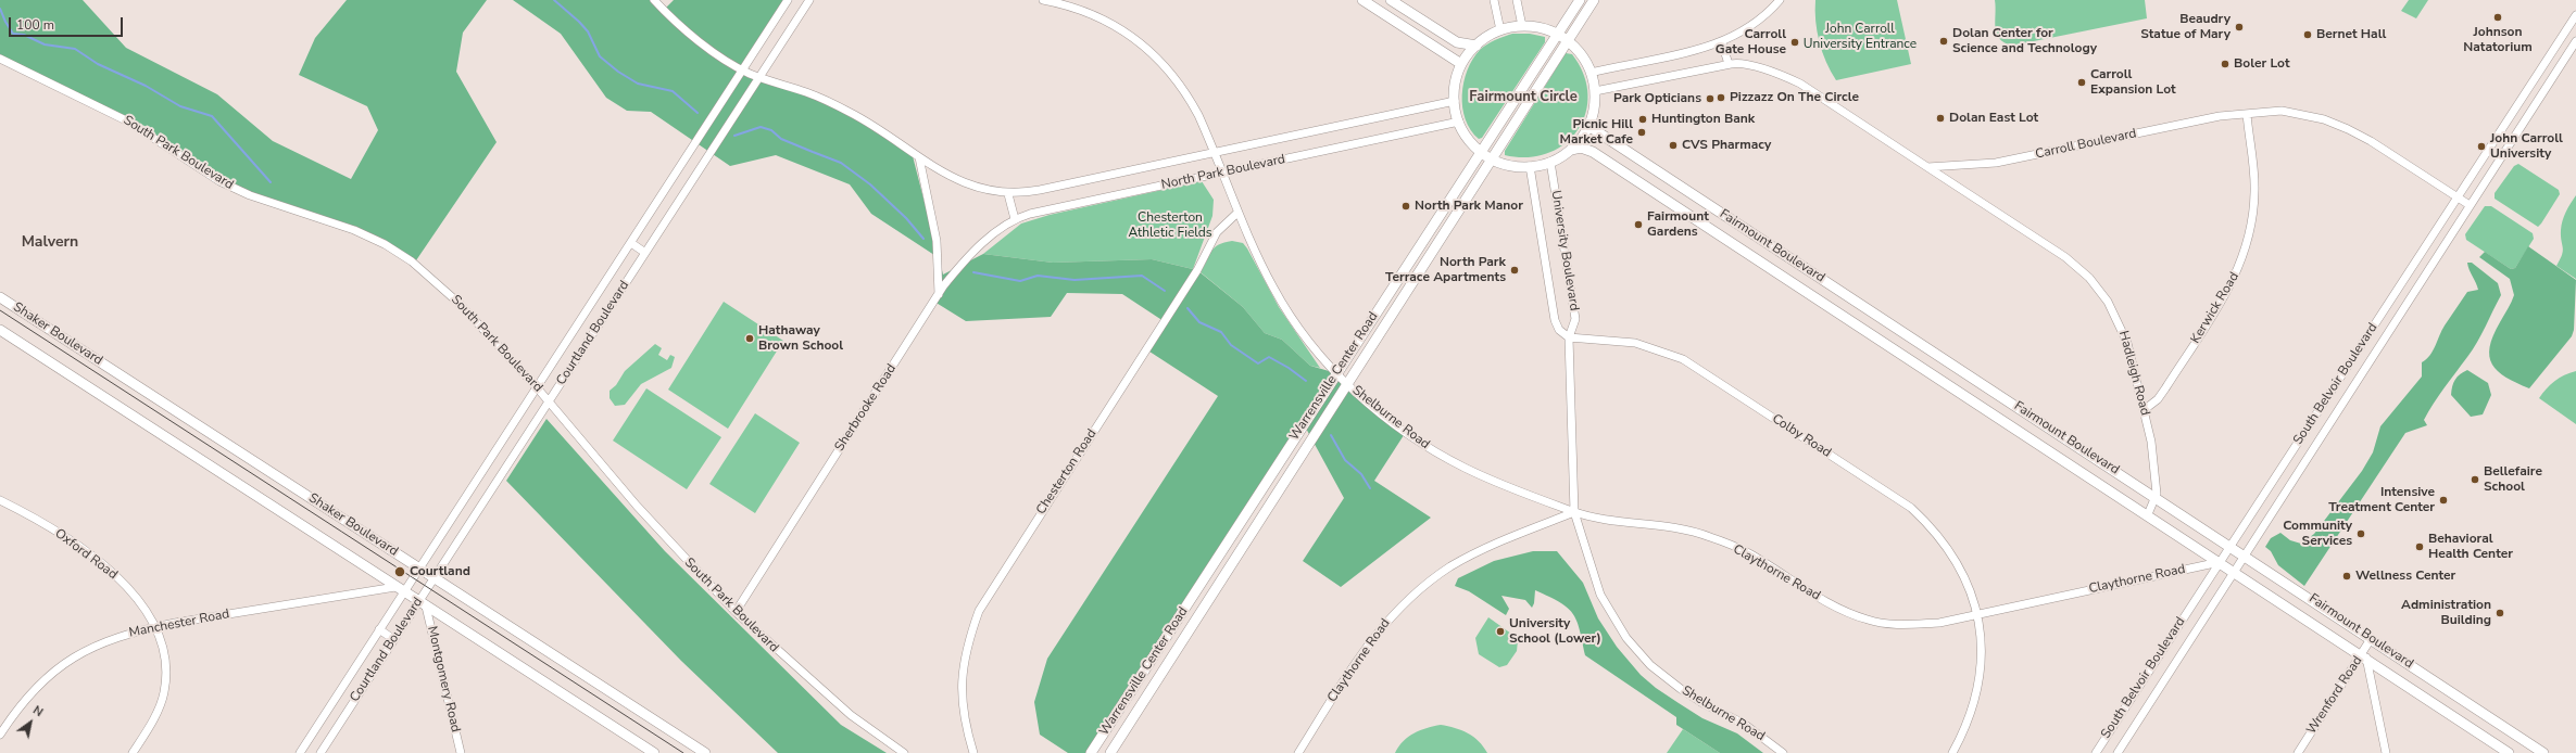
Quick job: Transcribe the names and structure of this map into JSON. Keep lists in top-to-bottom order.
{
  "streets": {
    "main road": ["Fairmount Boulevard", "Shaker Boulevard", "Warrensville Center Road"],
    "street": [
      "Carroll Boulevard",
      "South Park Boulevard",
      "North Park Boulevard",
      "University Boulevard",
      "Kerwick Road",
      "Courtland Boulevard",
      "Hadleigh Road",
      "South Belvoir Boulevard",
      "Sherbrooke Road",
      "Shelburne Road",
      "Colby Road",
      "Chesterton Road",
      "Oxford Road",
      "Claythorne Road",
      "Manchester Road",
      "Montgomery Road",
      "Wrenford Road"
    ]
  },
  "crossings": [
    ["Carroll Boulevard", "Kerwick Road"],
    ["Carroll Boulevard", "Hadleigh Road"],
    ["Carroll Boulevard", "South Belvoir Boulevard"],
    ["South Park Boulevard", "Courtland Boulevard"],
    ["South Park Boulevard", "Sherbrooke Road"],
    ["North Park Boulevard", "Courtland Boulevard"],
    ["North Park Boulevard", "Sherbrooke Road"],
    ["North Park Boulevard", "Shelburne Road"],
    ["Fairmount Boulevard", "Hadleigh Road"],
    ["Fairmount Boulevard", "South Belvoir Boulevard"],
    ["Fairmount Boulevard", "Claythorne Road"],
    ["Fairmount Boulevard", "Wrenford Road"],
    ["University Boulevard", "Shelburne Road"],
    ["University Boulevard", "Colby Road"],
    ["University Boulevard", "Claythorne Road"],
    ["Kerwick Road", "Hadleigh Road"],
    ["Courtland Boulevard", "Shaker Boulevard"],
    ["Courtland Boulevard", "Manchester Road"],
    ["Courtland Boulevard", "Montgomery Road"],
    ["Warrensville Center Road", "Shelburne Road"],
    ["South Belvoir Boulevard", "Claythorne Road"],
    ["Shelburne Road", "Chesterton Road"],
    ["Shelburne Road", "Claythorne Road"],
    ["Colby Road", "Claythorne Road"],
    ["Oxford Road", "Manchester Road"]
  ],
  "districts": ["Fairmount Circle", "Malvern"],
  "parks": ["John Carroll University Entrance", "Chesterton Athletic Fields"],
  "places": [
    "Johnson Natatorium",
    "Beaudry Statue of Mary",
    "Bernet Hall",
    "Dolan Center for Science and Technology",
    "Carroll Gate House",
    "Boler Lot",
    "Carroll Expansion Lot",
    "Pizzazz On The Circle",
    "Park Opticians",
    "Dolan East Lot",
    "Huntington Bank",
    "Picnic Hill Market Cafe",
    "CVS Pharmacy",
    "John Carroll University",
    "North Park Manor",
    "Fairmount Gardens",
    "North Park Terrace Apartments",
    "Hathaway Brown School",
    "Bellefaire School",
    "Intensive Treatment Center",
    "Community Services",
    "Behavioral Health Center",
    "Courtland",
    "Wellness Center",
    "Administration Building",
    "University School (Lower)"
  ],
  "scale_bar": "100 m",
  "north": "top right"
}
